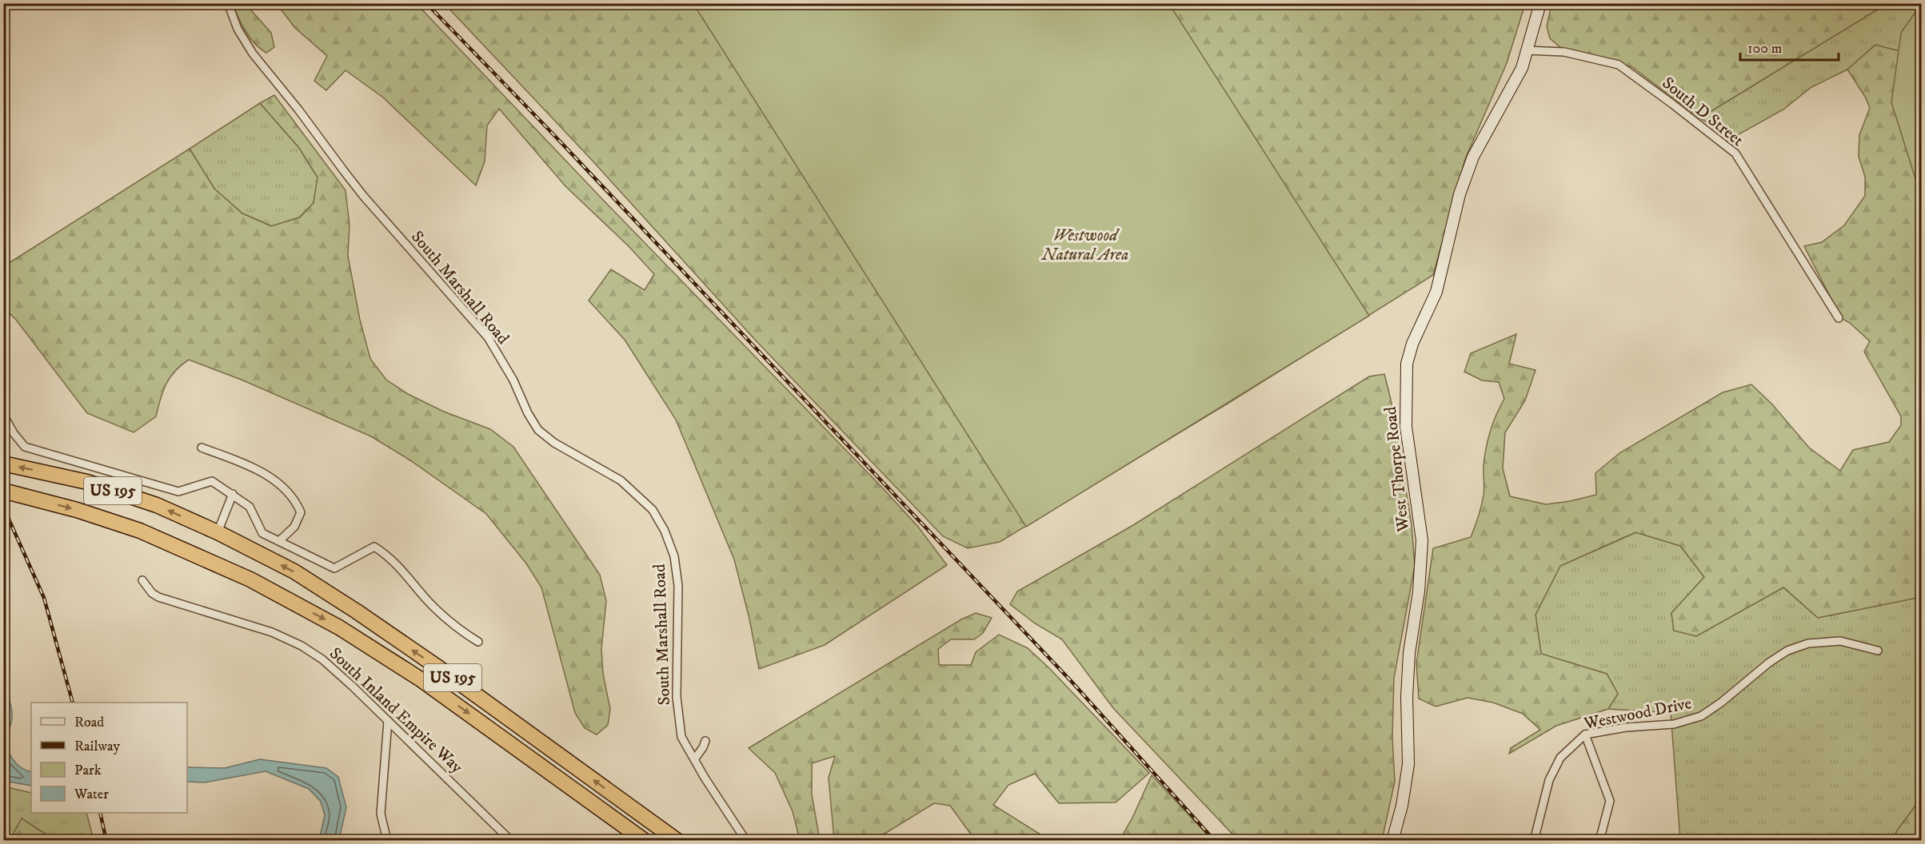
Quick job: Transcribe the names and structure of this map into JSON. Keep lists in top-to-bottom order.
{
  "streets": {
    "highway": ["US 195"],
    "street": [
      "South D Street",
      "South Marshall Road",
      "West Thorpe Road",
      "South Inland Empire Way",
      "Westwood Drive"
    ]
  },
  "crossings": [
    ["South D Street", "West Thorpe Road"]
  ],
  "parks": ["Westwood Natural Area"],
  "legend": [
    "Road",
    "Railway",
    "Park",
    "Water"
  ],
  "scale_bar": "100 m"
}
